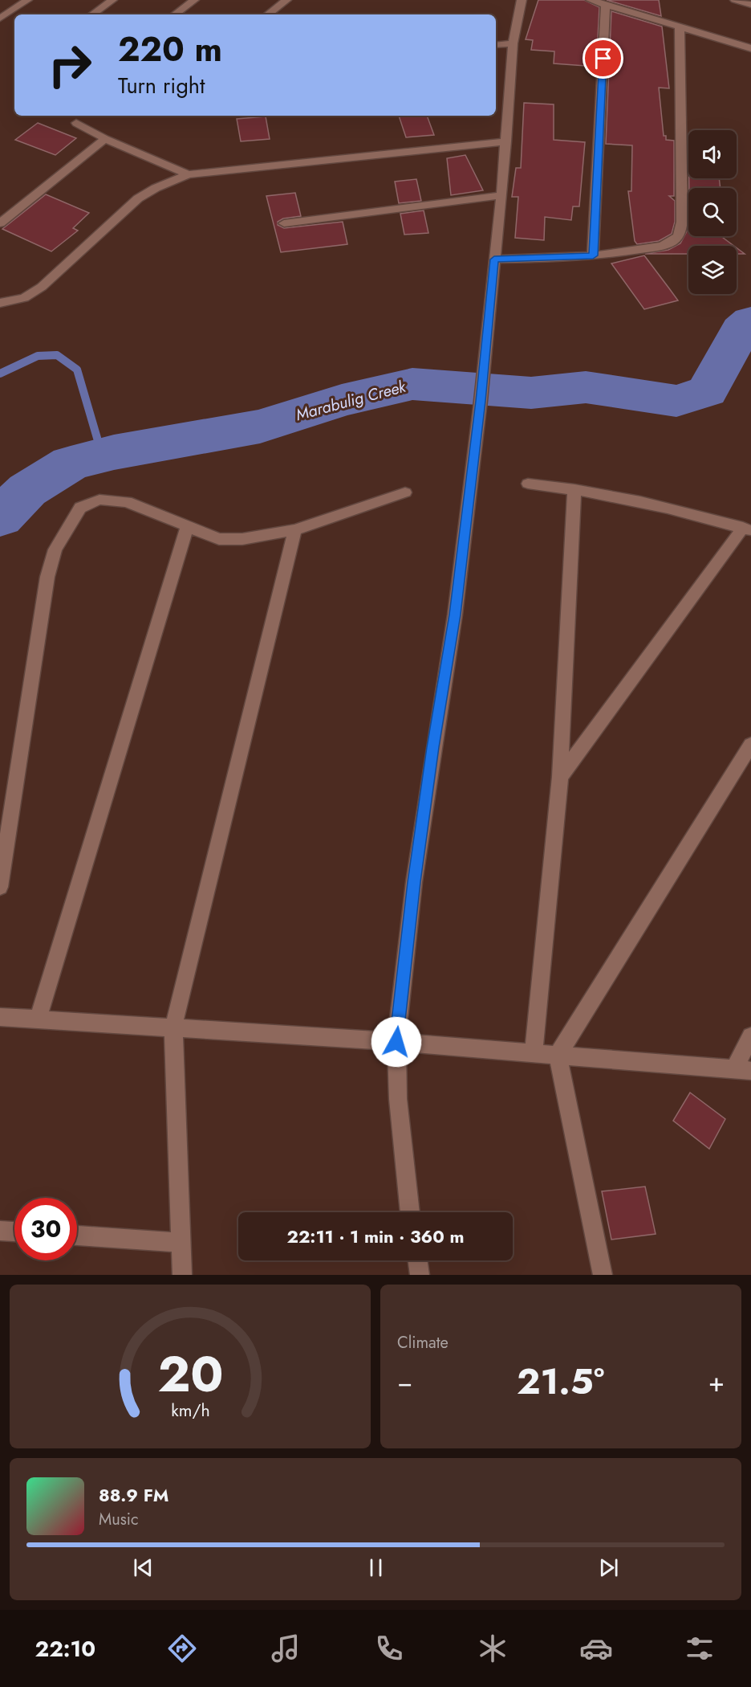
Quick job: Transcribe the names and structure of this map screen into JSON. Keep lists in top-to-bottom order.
{
  "water": ["Marabulig Creek"],
  "page": {
    "turn": ["220 m", "Turn right"],
    "limit": "30",
    "trip": "22:11 · 1 min · 360 m",
    "tile": "Climate",
    "heat": ["−", "21.5°", "+"],
    "song": ["88.9 FM", "Music"],
    "tabs": "22:10",
    "gauge": ["20", "km/h"]
  }
}
